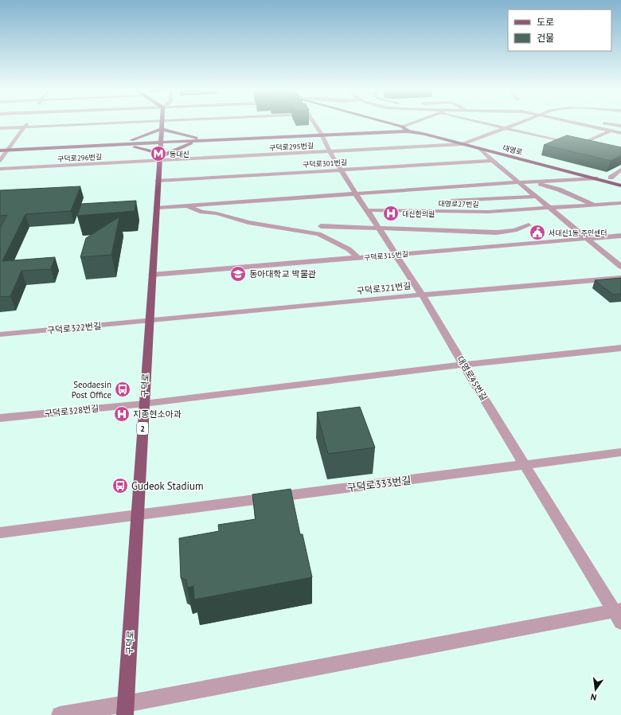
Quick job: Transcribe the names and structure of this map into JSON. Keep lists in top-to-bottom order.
{
  "streets": {
    "main road": ["대영로", "구덕로", "2"],
    "street": [
      "구덕로295번길",
      "구덕로296번길",
      "구덕로301번길",
      "대영로27번길",
      "구덕로315번길",
      "구덕로321번길",
      "구덕로322번길",
      "대영로45번길",
      "구덕로328번길",
      "구덕로333번길"
    ]
  },
  "crossings": [
    ["구덕로295번길", "대영로"],
    ["구덕로295번길", "구덕로296번길"],
    ["구덕로295번길", "대영로45번길"],
    ["구덕로295번길", "구덕로"],
    ["대영로", "대영로45번길"],
    ["대영로", "구덕로"],
    ["구덕로296번길", "구덕로"],
    ["구덕로301번길", "대영로45번길"],
    ["구덕로301번길", "구덕로"],
    ["대영로27번길", "대영로45번길"],
    ["구덕로315번길", "대영로45번길"],
    ["구덕로315번길", "구덕로"],
    ["구덕로321번길", "구덕로322번길"],
    ["구덕로321번길", "대영로45번길"],
    ["구덕로321번길", "구덕로"],
    ["구덕로322번길", "구덕로"],
    ["대영로45번길", "구덕로328번길"],
    ["대영로45번길", "구덕로333번길"],
    ["구덕로", "구덕로328번길"],
    ["구덕로", "구덕로333번길"]
  ],
  "places": {
    "metro station": ["동대신"],
    "hospital": ["대신한의원", "지종현소아과"],
    "public building": ["서대신1동 주민센터"],
    "school or university": ["동아대학교 박물관"],
    "bus stop": ["Seodaesin Post Office", "Gudeok Stadium"]
  },
  "legend": ["도로", "건물"],
  "north": "bottom"
}
